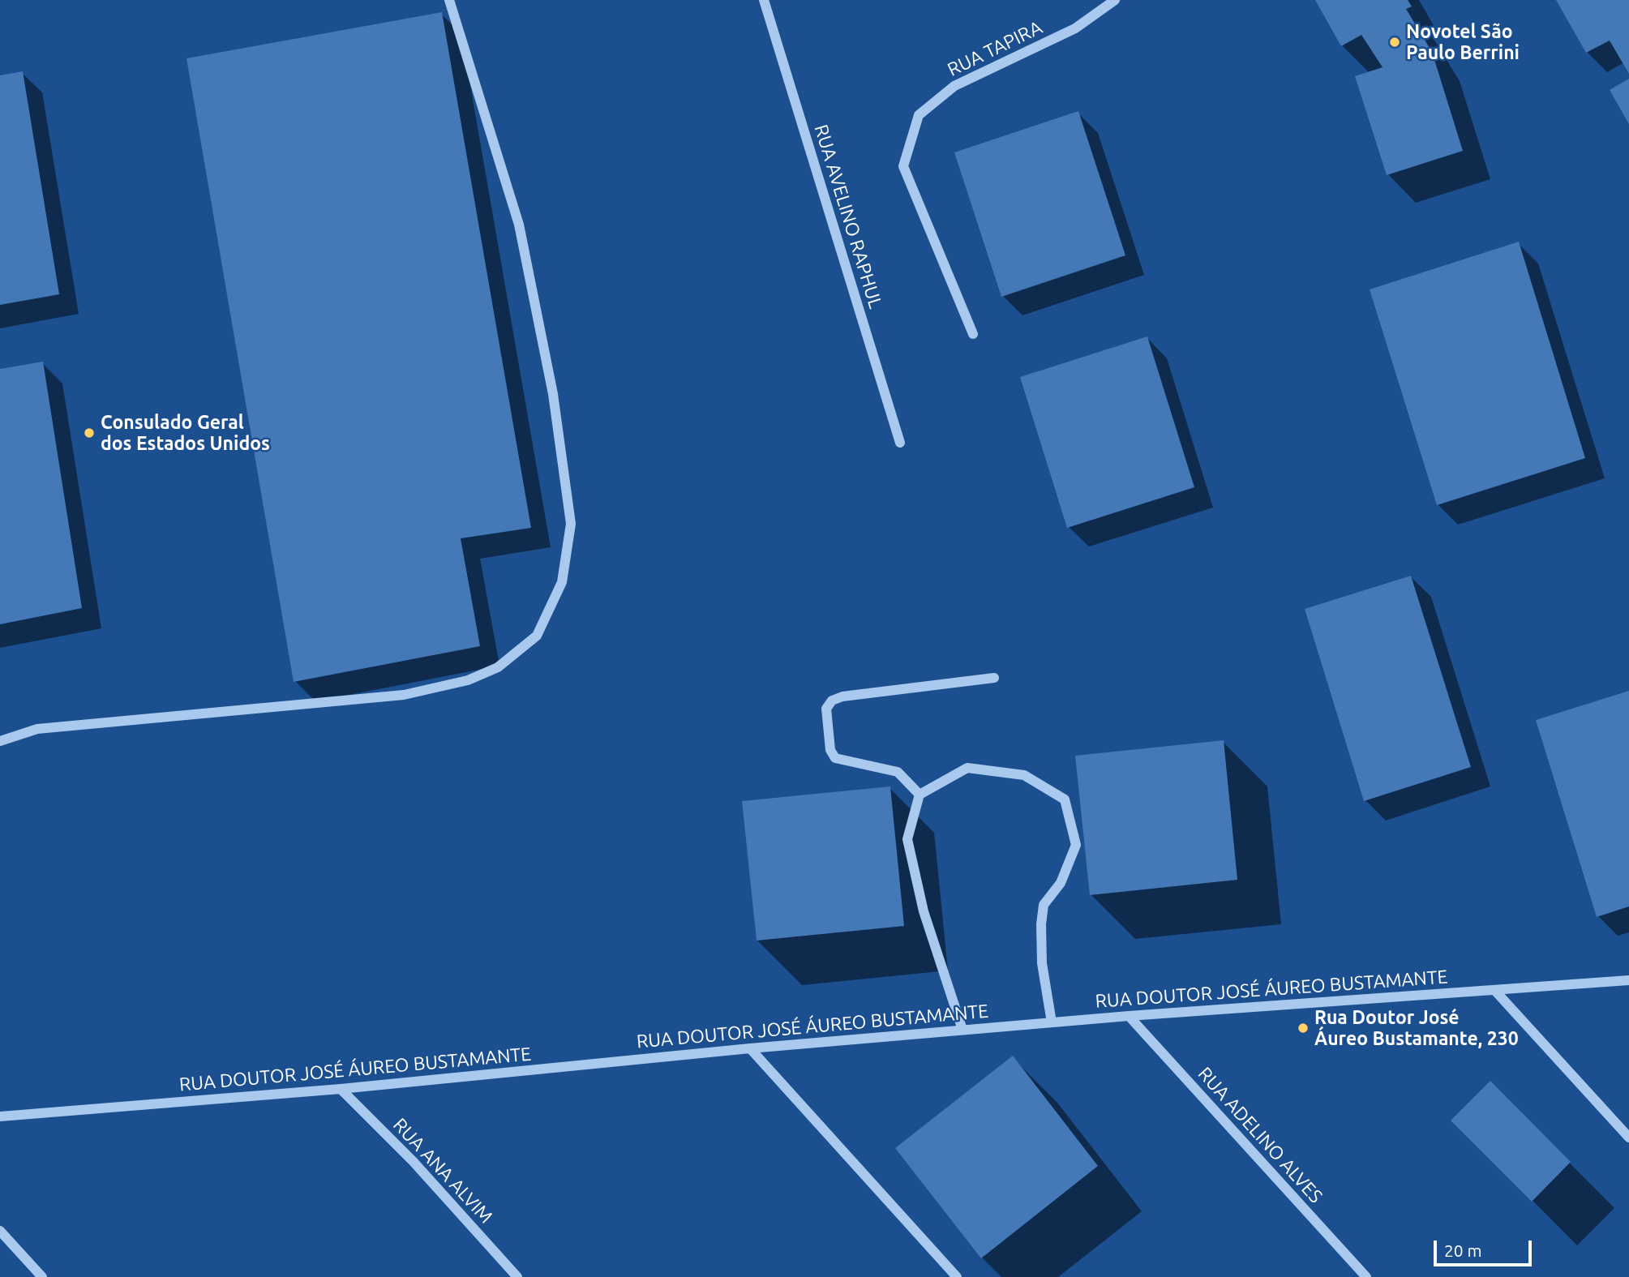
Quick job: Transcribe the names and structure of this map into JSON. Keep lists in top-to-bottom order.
{
  "streets": {
    "street": [
      "RUA TAPIRA",
      "RUA AVELINO RAPHUL",
      "RUA DOUTOR JOSÉ ÁUREO BUSTAMANTE",
      "RUA ADELINO ALVES",
      "RUA ANA ALVIM"
    ]
  },
  "crossings": [
    ["RUA DOUTOR JOSÉ ÁUREO BUSTAMANTE", "RUA ADELINO ALVES"],
    ["RUA DOUTOR JOSÉ ÁUREO BUSTAMANTE", "RUA ANA ALVIM"]
  ],
  "places": ["Novotel São Paulo Berrini", "Consulado Geral dos Estados Unidos", "Rua Doutor José Áureo Bustamante, 230"],
  "scale_bar": "20 m"
}
